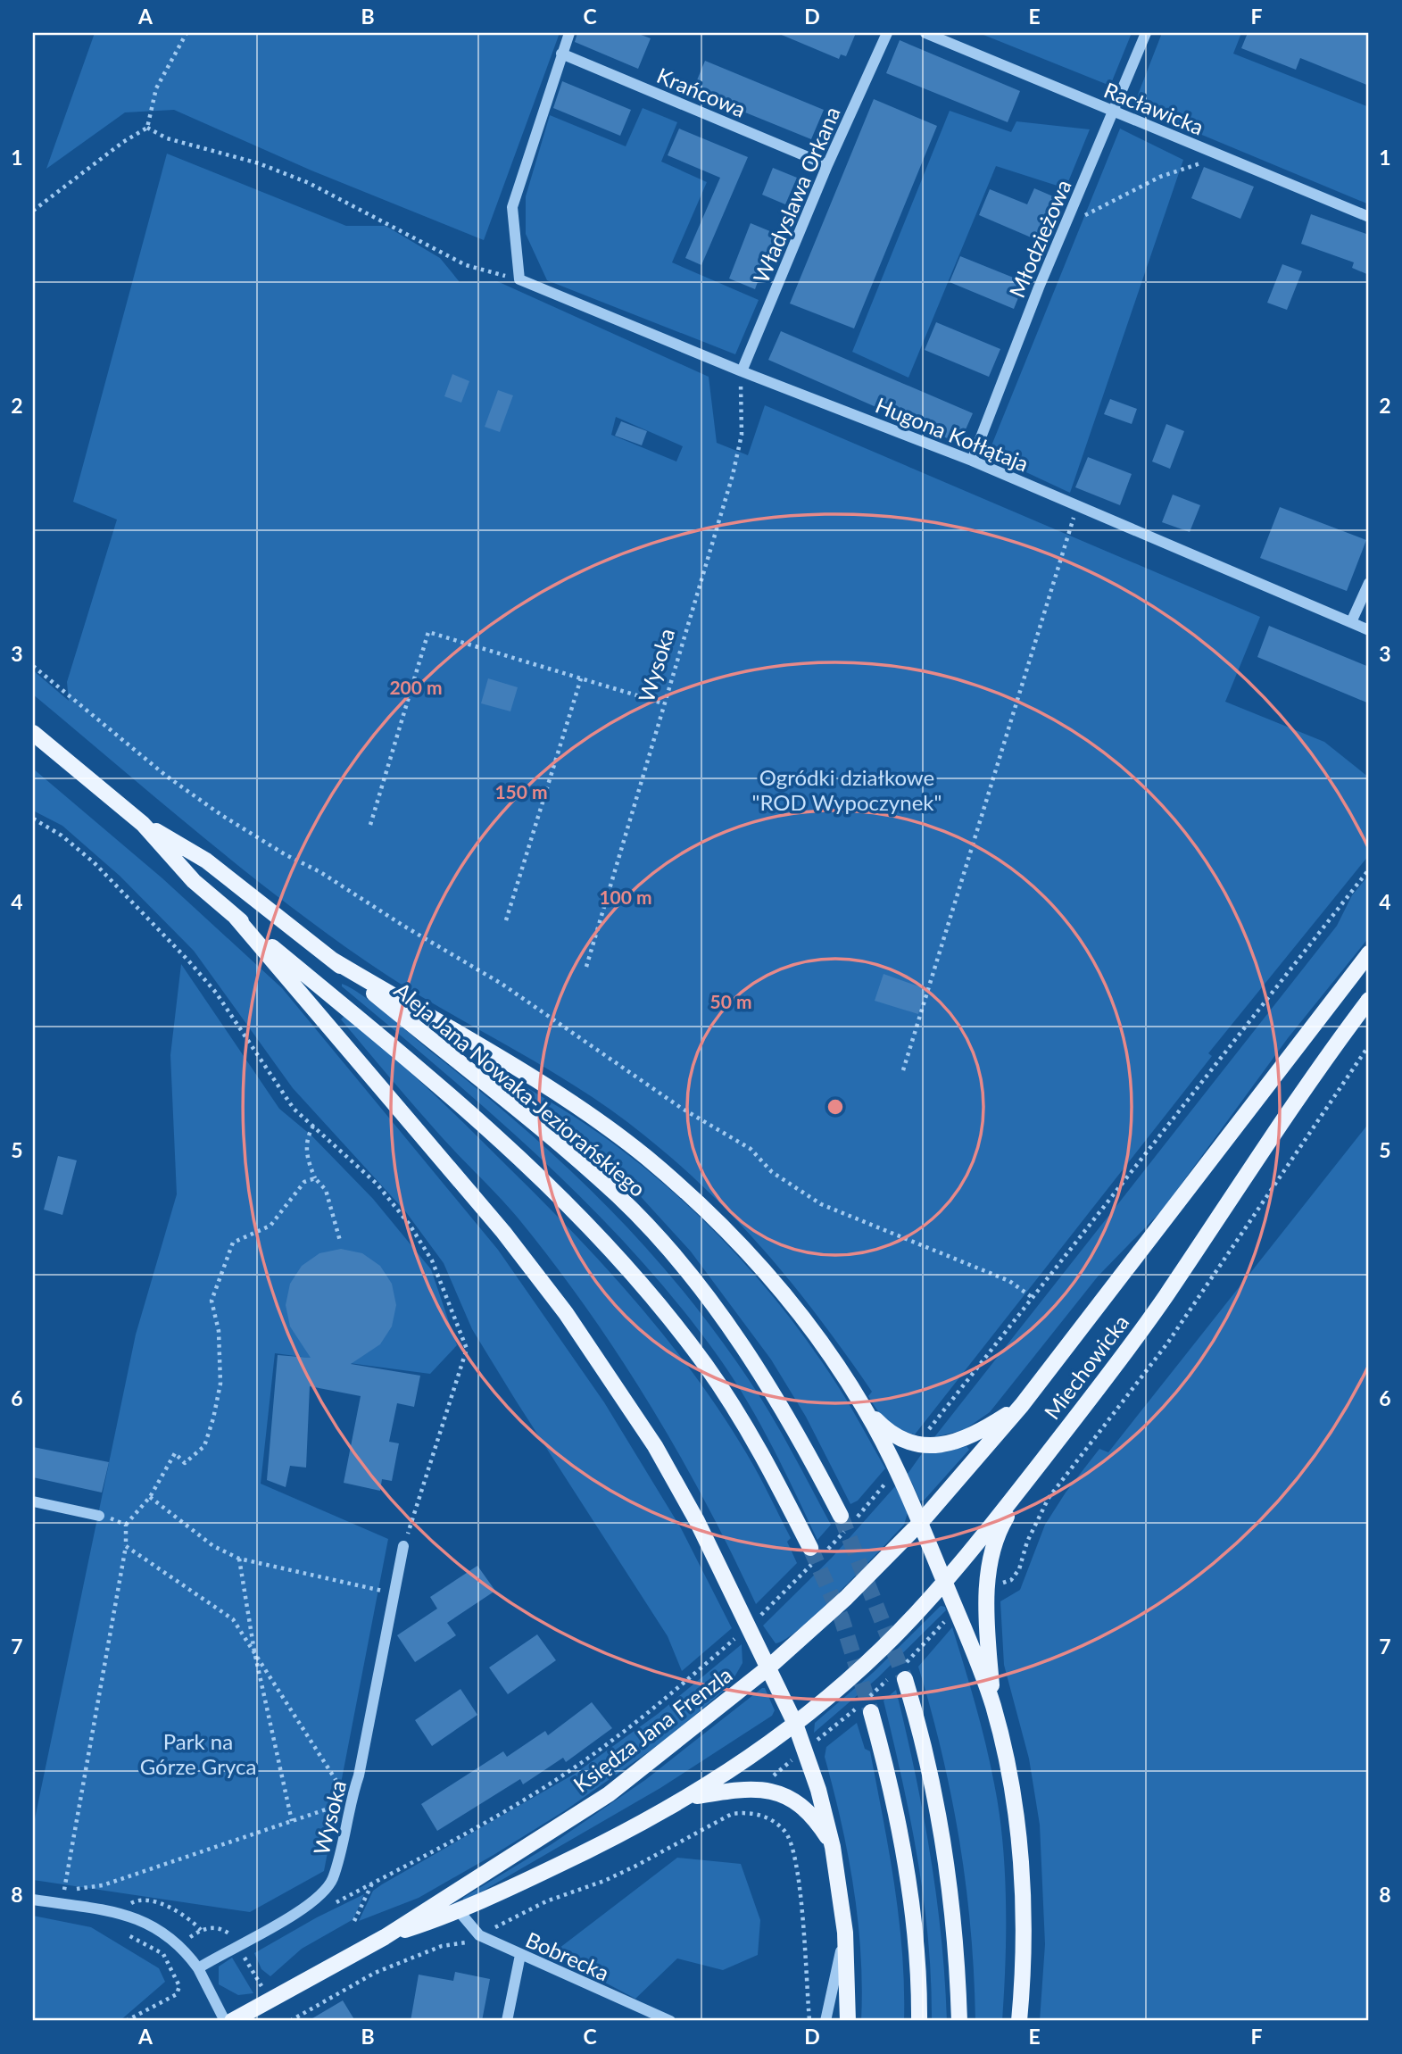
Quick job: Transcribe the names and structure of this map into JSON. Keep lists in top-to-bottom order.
{
  "streets": {
    "main road": ["Aleja Jana Nowaka-Jeziorańskiego", "Miechowicka", "Księdza Jana Frenzla"],
    "street": [
      "Krańcowa",
      "Racławicka",
      "Władyslawa Orkana",
      "Młodzieżowa",
      "Hugona Kołłątaja",
      "Wysoka",
      "Bobrecka"
    ]
  },
  "crossings": [
    ["Krańcowa", "Władyslawa Orkana"],
    ["Racławicka", "Młodzieżowa"],
    ["Władyslawa Orkana", "Hugona Kołłątaja"],
    ["Władyslawa Orkana", "Wysoka"],
    ["Młodzieżowa", "Hugona Kołłątaja"],
    ["Hugona Kołłątaja", "Wysoka"],
    ["Miechowicka", "Księdza Jana Frenzla"],
    ["Księdza Jana Frenzla", "Bobrecka"]
  ],
  "parks": ["Ogródki działkowe \"ROD Wypoczynek\"", "Park na Górze Gryca"],
  "grid": {
    "columns": [
      "A",
      "B",
      "C",
      "D",
      "E",
      "F"
    ],
    "rows": [
      "1",
      "2",
      "3",
      "4",
      "5",
      "6",
      "7",
      "8"
    ]
  },
  "rings": [
    "200 m",
    "150 m",
    "100 m",
    "50 m"
  ]
}
